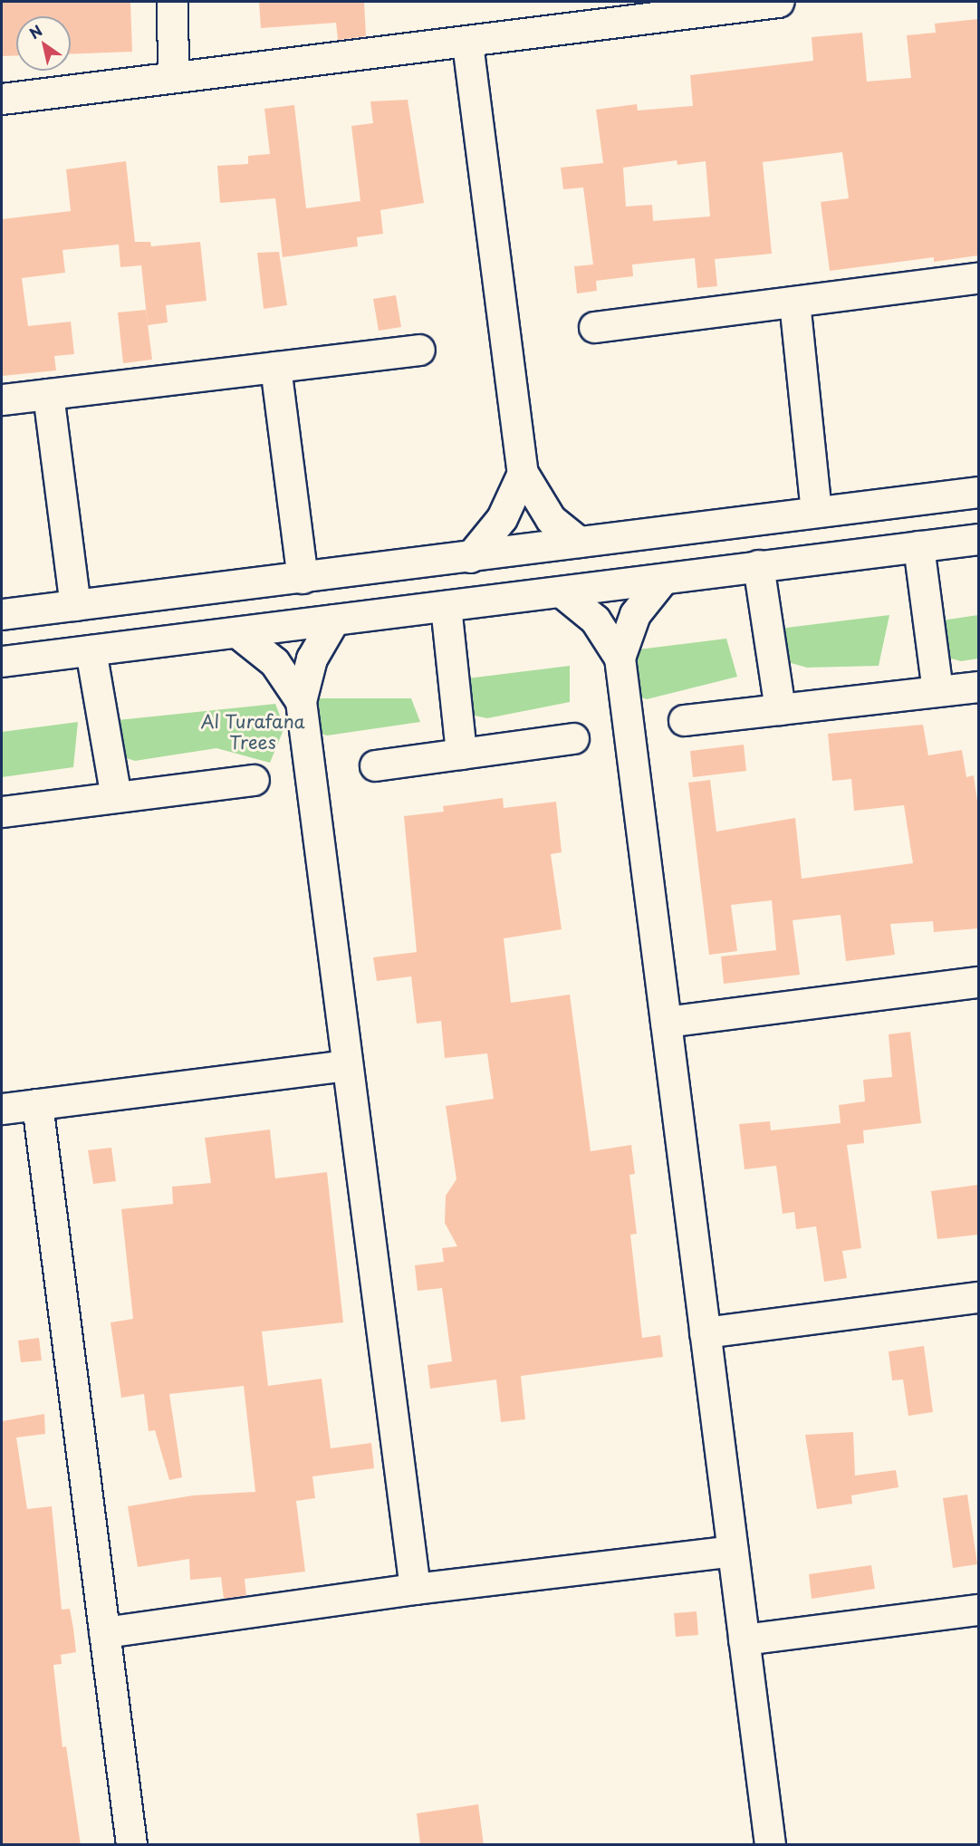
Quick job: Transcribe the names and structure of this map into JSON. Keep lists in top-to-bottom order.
{
  "parks": ["Al Turafana Trees"],
  "north": "top left"
}
